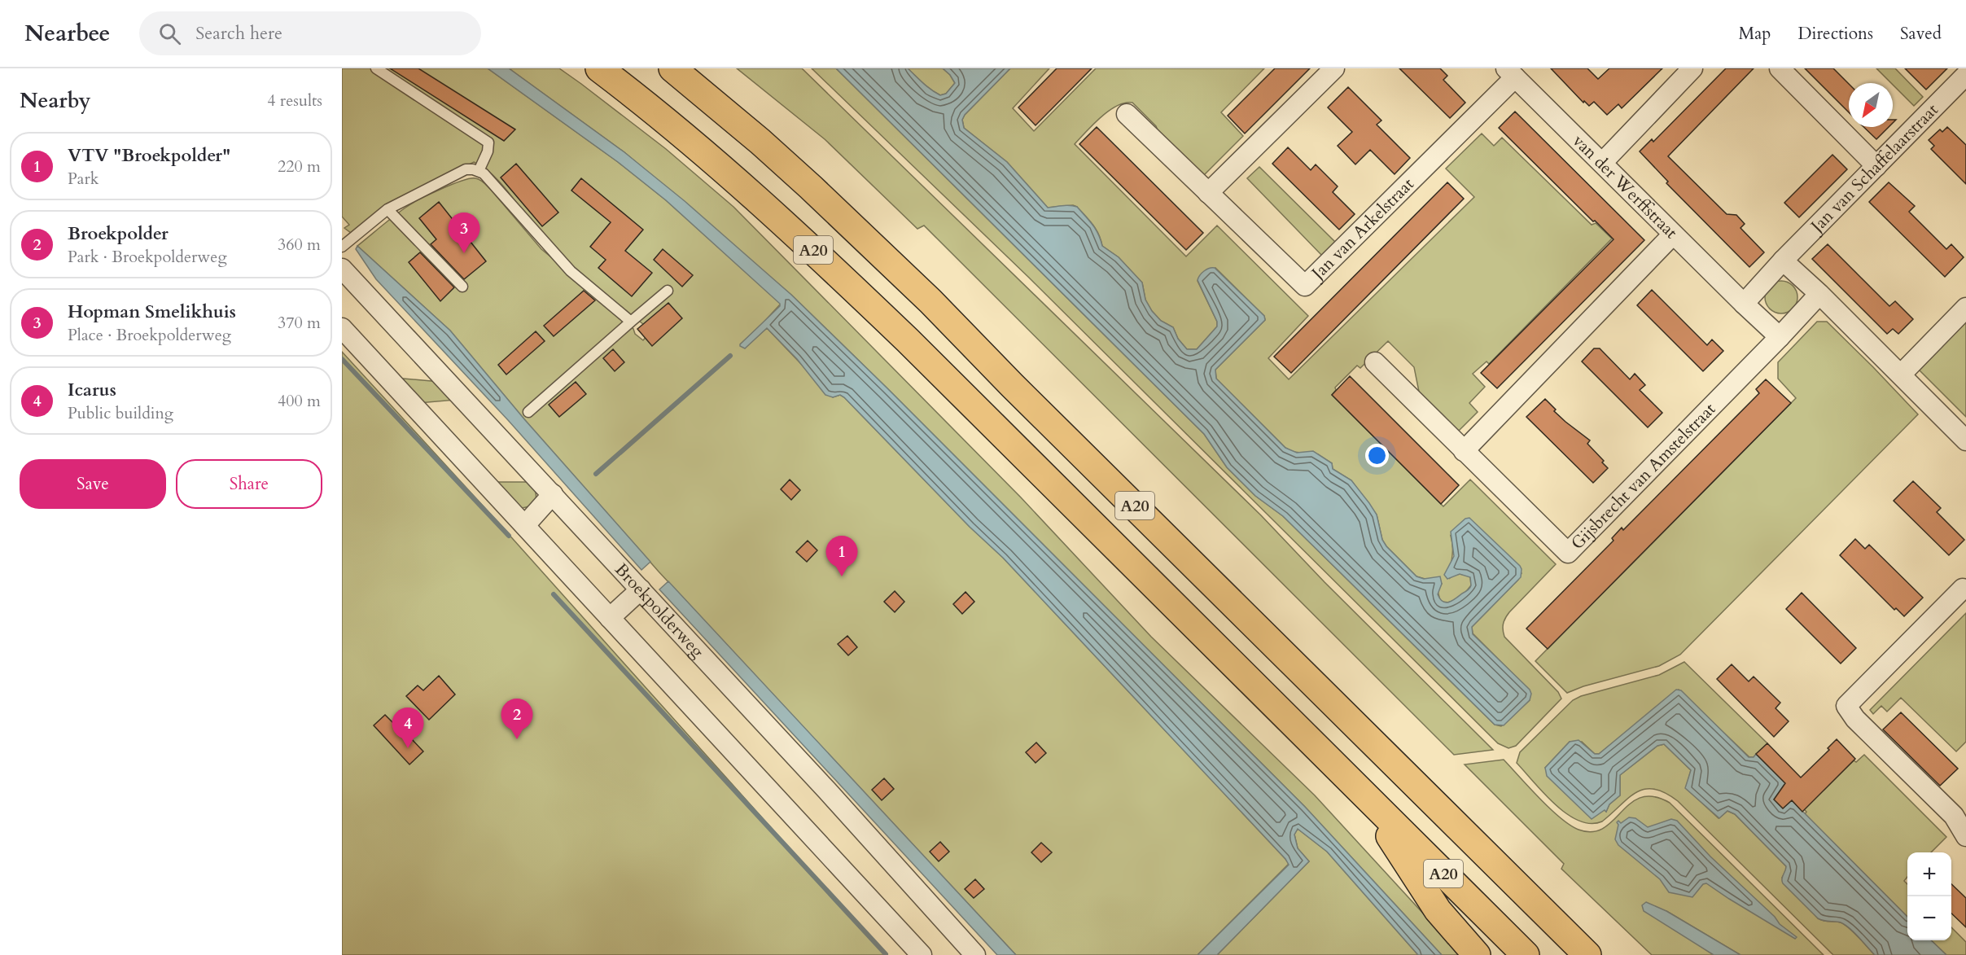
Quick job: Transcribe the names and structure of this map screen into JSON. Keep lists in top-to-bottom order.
{
  "streets": {
    "highway": ["A20"],
    "street": [
      "Jan van Schaffelaarstraat",
      "van der Werffstraat",
      "Jan van Arkelstraat",
      "Gijsbrecht van Amstelstraat",
      "Broekpolderweg"
    ]
  },
  "crossings": [
    ["van der Werffstraat", "Jan van Arkelstraat"],
    ["van der Werffstraat", "Gijsbrecht van Amstelstraat"]
  ],
  "north": "bottom left",
  "page": {
    "header": "Nearbee",
    "search": "Search here",
    "nav": ["Map", "Directions", "Saved"],
    "heading": ["Nearby", "4 results"],
    "list": [
      {
        "mark": "1",
        "name": "VTV \"Broekpolder\"",
        "note": "Park",
        "value": "220 m"
      },
      {
        "mark": "2",
        "name": "Broekpolder",
        "note": "Park · Broekpolderweg",
        "value": "360 m"
      },
      {
        "mark": "3",
        "name": "Hopman Smelikhuis",
        "note": "Place · Broekpolderweg",
        "value": "370 m"
      },
      {
        "mark": "4",
        "name": "Icarus",
        "note": "Public building",
        "value": "400 m"
      }
    ],
    "pins": [
      "3",
      "1",
      "2",
      "4"
    ],
    "buttons": ["Save", "Share"],
    "map_buttons": ["+", "−"]
  }
}
